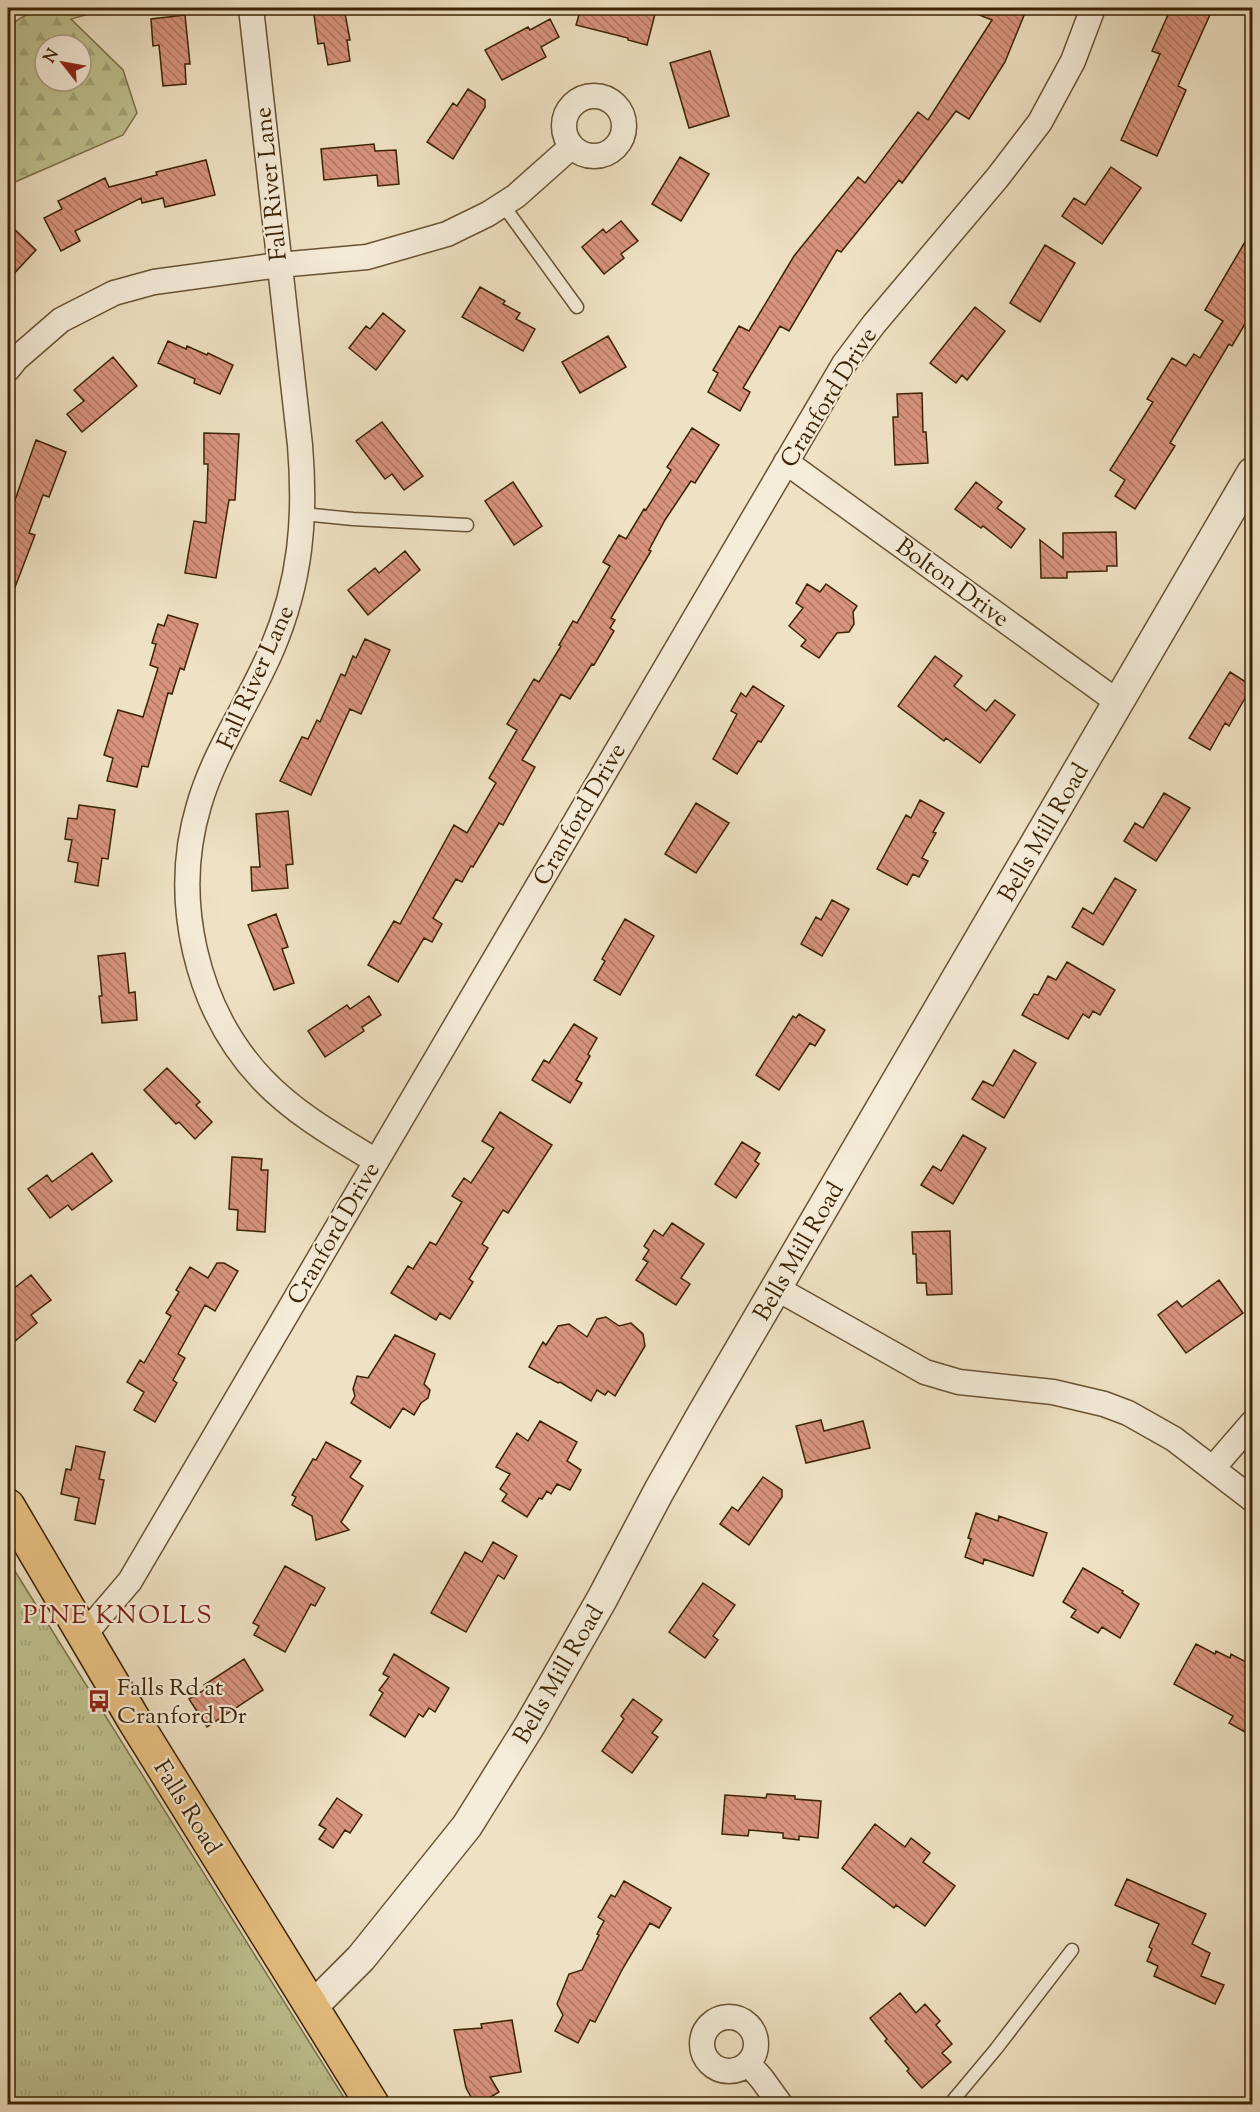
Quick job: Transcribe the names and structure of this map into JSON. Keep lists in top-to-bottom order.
{
  "streets": {
    "main road": ["Falls Road"],
    "street": [
      "Fall River Lane",
      "Cranford Drive",
      "Bolton Drive",
      "Bells Mill Road"
    ]
  },
  "crossings": [
    ["Fall River Lane", "Cranford Drive"],
    ["Cranford Drive", "Bolton Drive"],
    ["Cranford Drive", "Falls Road"],
    ["Bolton Drive", "Bells Mill Road"],
    ["Bells Mill Road", "Falls Road"]
  ],
  "districts": ["PINE KNOLLS"],
  "places": {
    "bus stop": ["Falls Rd at Cranford Dr"]
  },
  "north": "top left"
}
